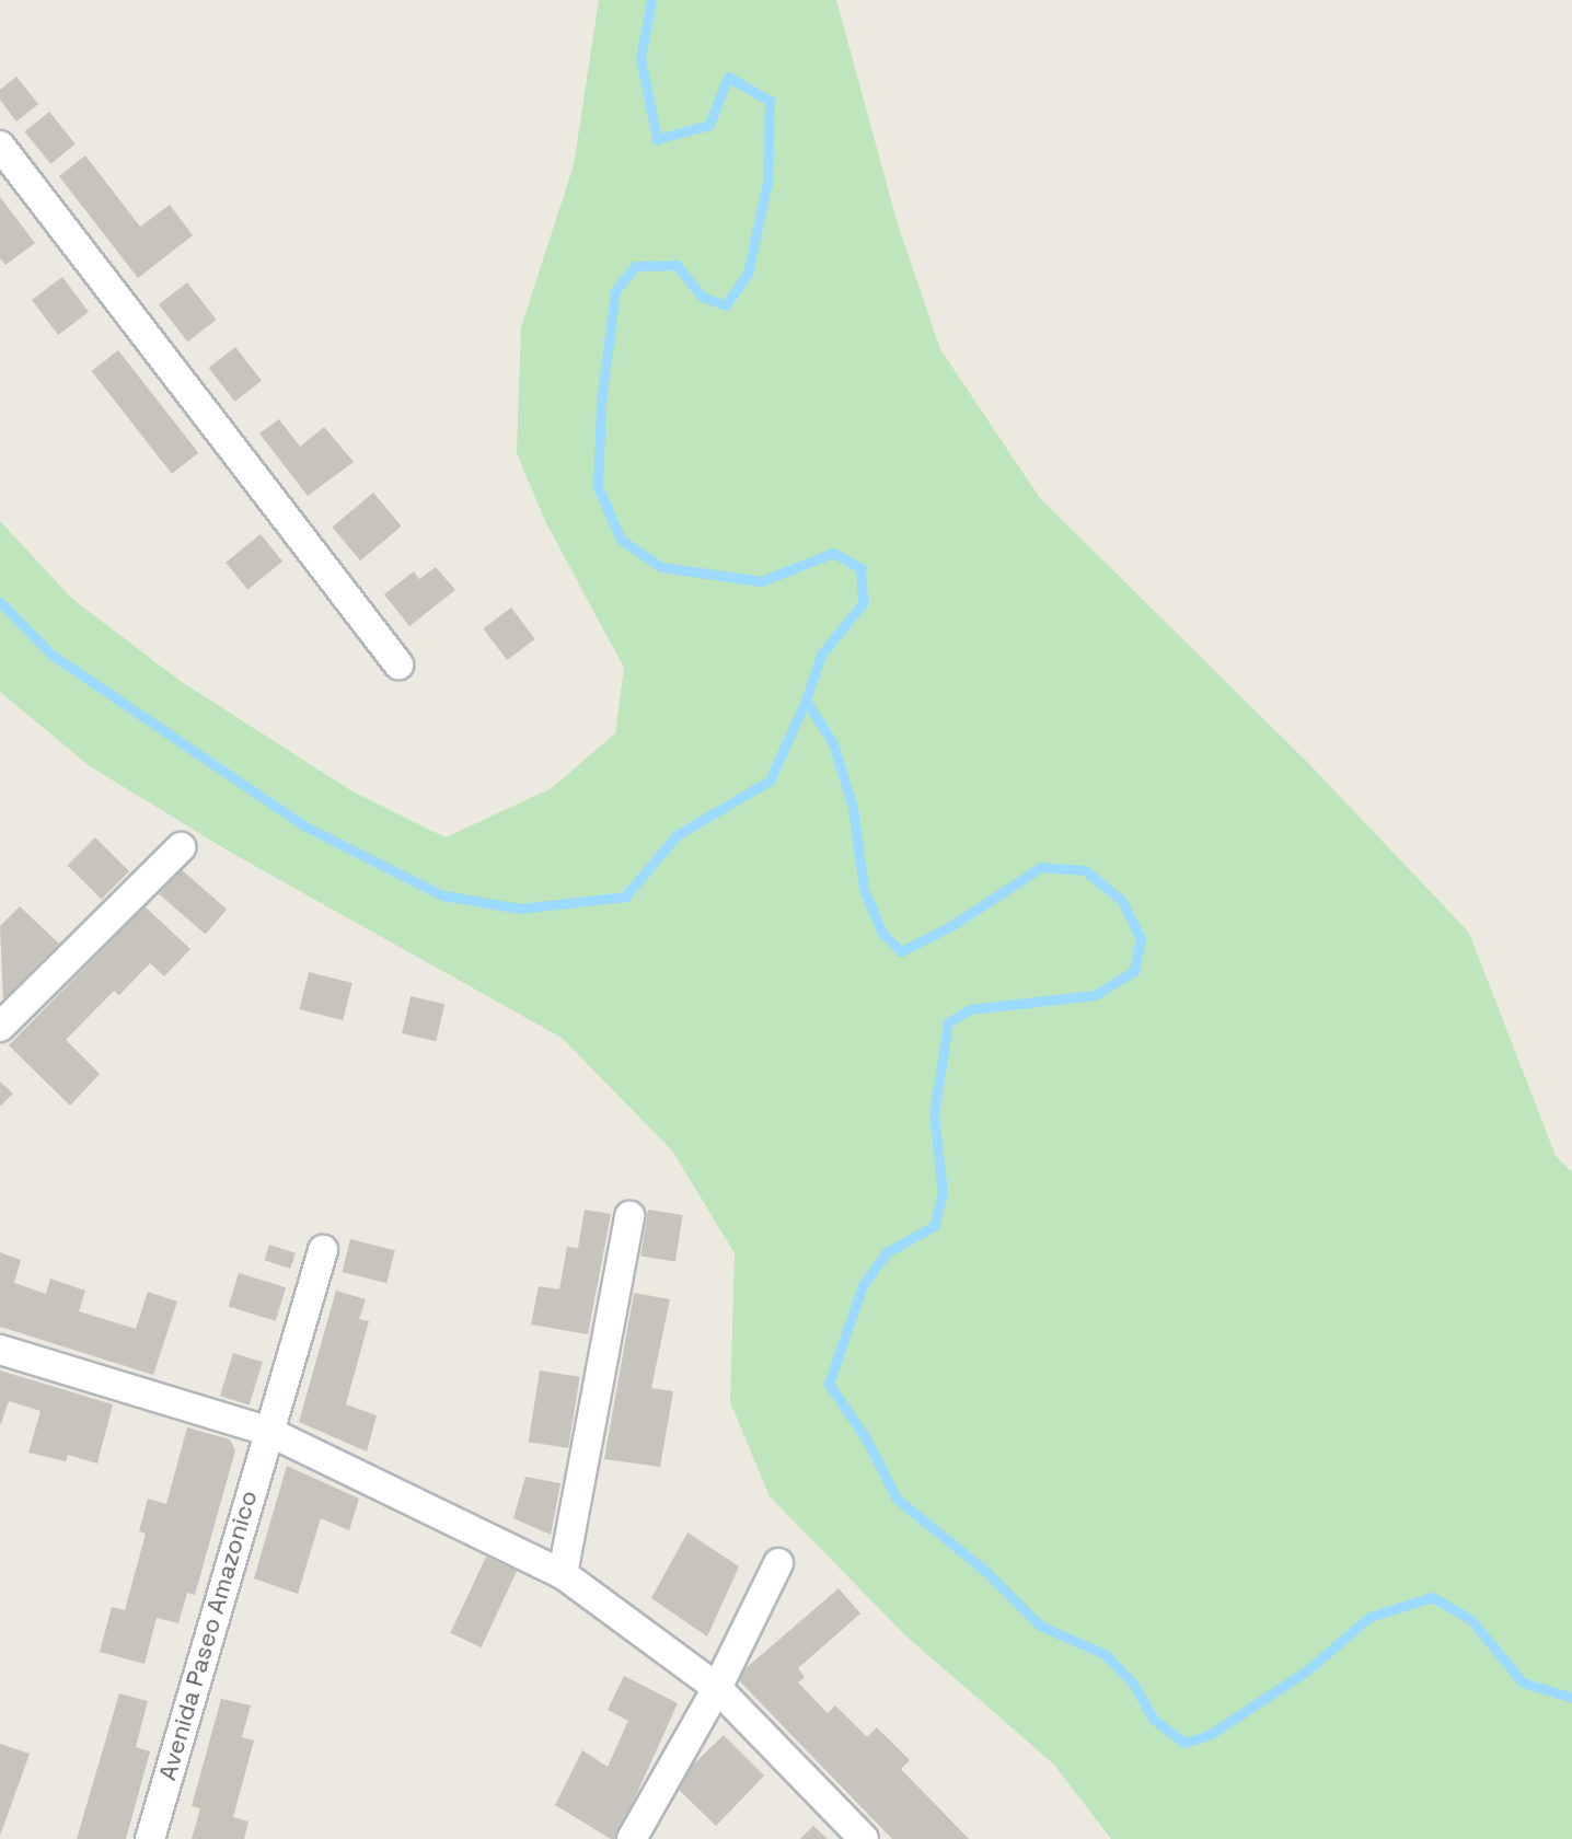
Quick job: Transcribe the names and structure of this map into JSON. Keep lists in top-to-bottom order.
{
  "streets": {
    "street": ["Avenida Paseo Amazonico"]
  }
}
